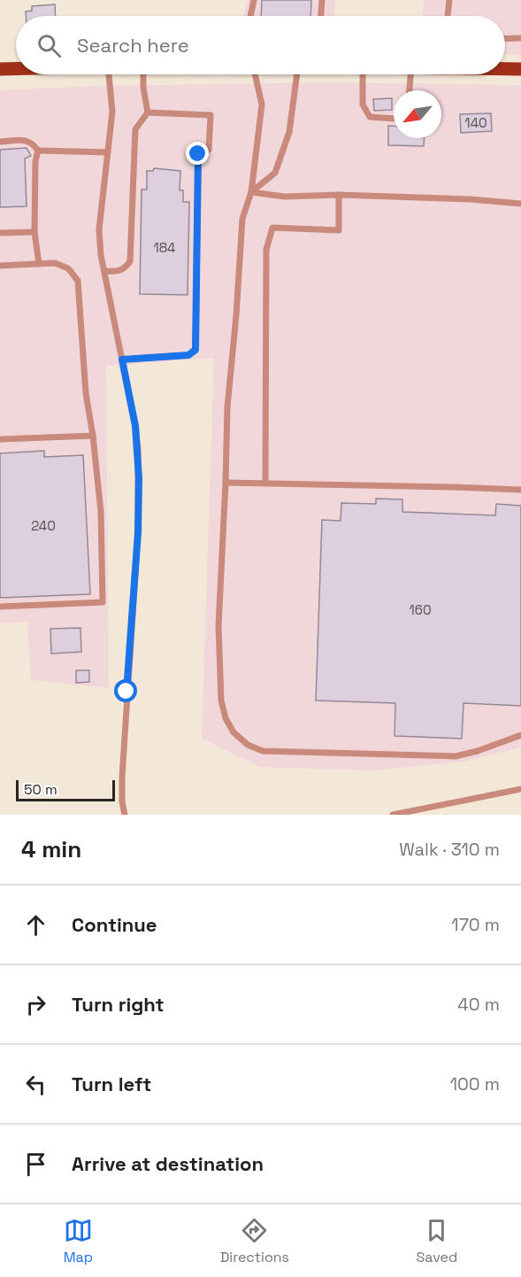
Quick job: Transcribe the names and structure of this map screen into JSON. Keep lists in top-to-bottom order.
{
  "house_numbers": [
    "140",
    "184",
    "240",
    "160"
  ],
  "scale_bar": "50 m",
  "north": "bottom left",
  "page": {
    "search": "Search here",
    "scale": "50 m",
    "heading": ["4 min", "Walk · 310 m"],
    "list": [
      ["Continue", "170 m"],
      ["Turn right", "40 m"],
      ["Turn left", "100 m"],
      "Arrive at destination"
    ],
    "nav": ["Map", "Directions", "Saved"]
  }
}
